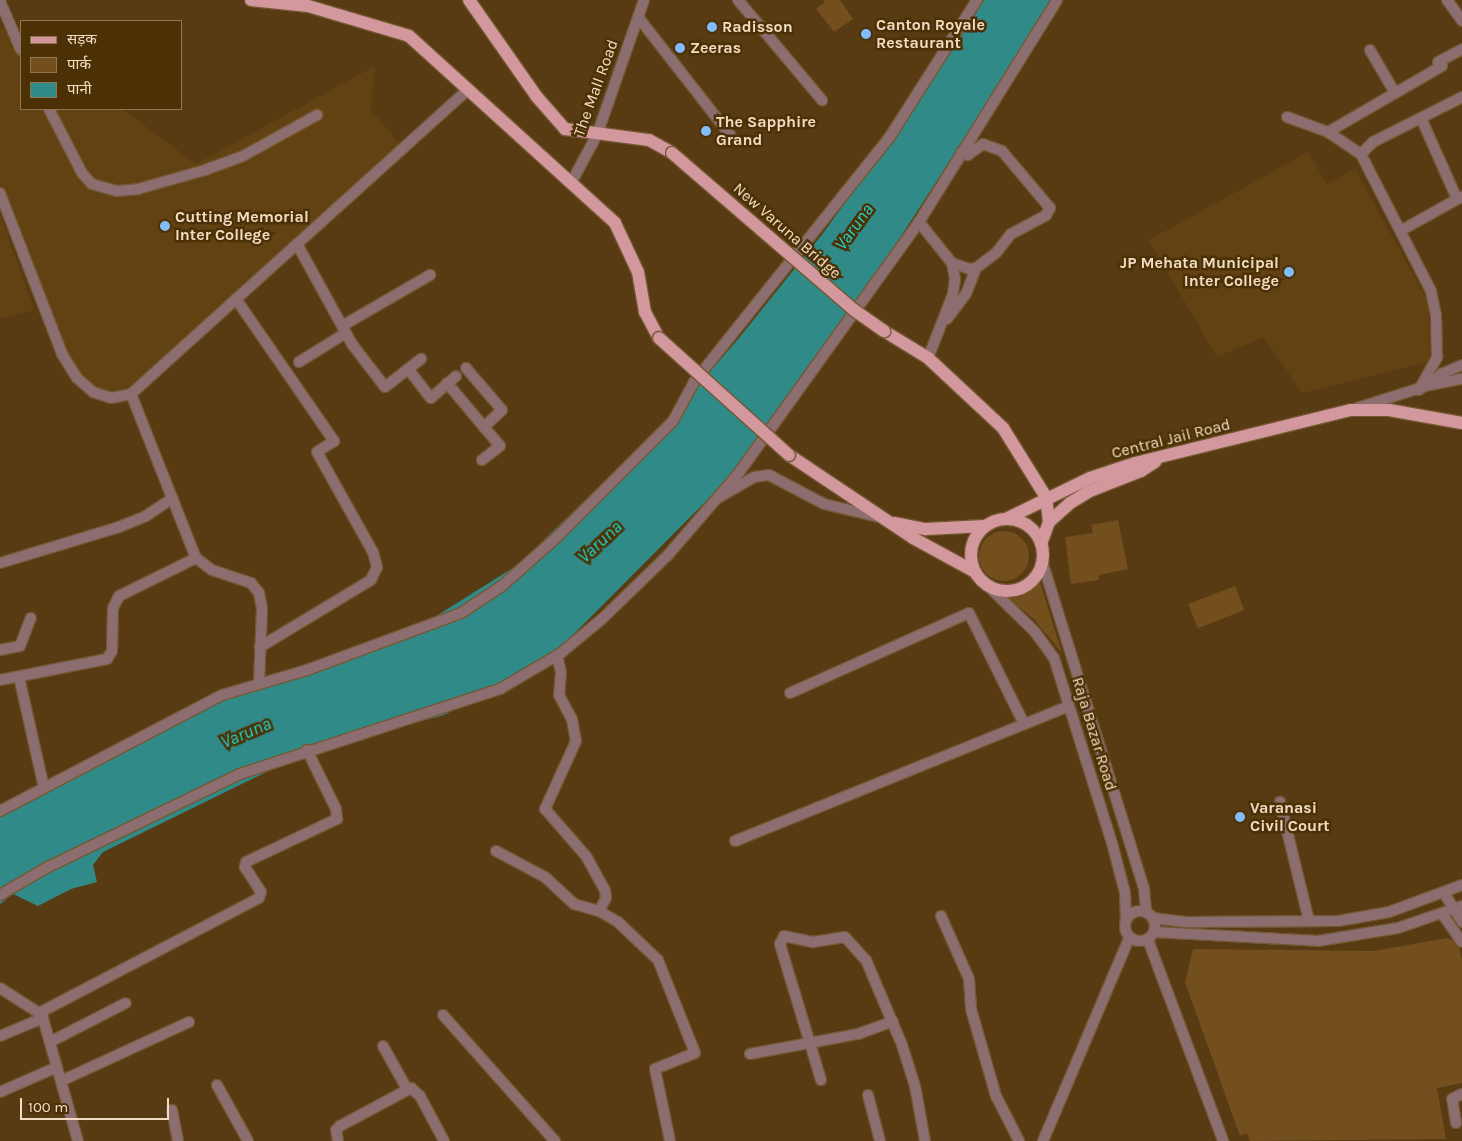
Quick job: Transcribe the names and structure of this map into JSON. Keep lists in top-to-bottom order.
{
  "streets": {
    "main road": ["New Varuna Bridge", "Central Jail Road"],
    "street": ["The Mall Road", "Raja Bazar Road"]
  },
  "crossings": [
    ["The Mall Road", "New Varuna Bridge"],
    ["New Varuna Bridge", "Central Jail Road"],
    ["Central Jail Road", "Raja Bazar Road"]
  ],
  "water": ["Varuna"],
  "places": [
    "Radisson",
    "Canton Royale Restaurant",
    "Zeeras",
    "The Sapphire Grand",
    "Cutting Memorial Inter College",
    "JP Mehata Municipal Inter College",
    "Varanasi Civil Court"
  ],
  "legend": ["सड़क", "पार्क", "पानी"],
  "scale_bar": "100 m"
}
